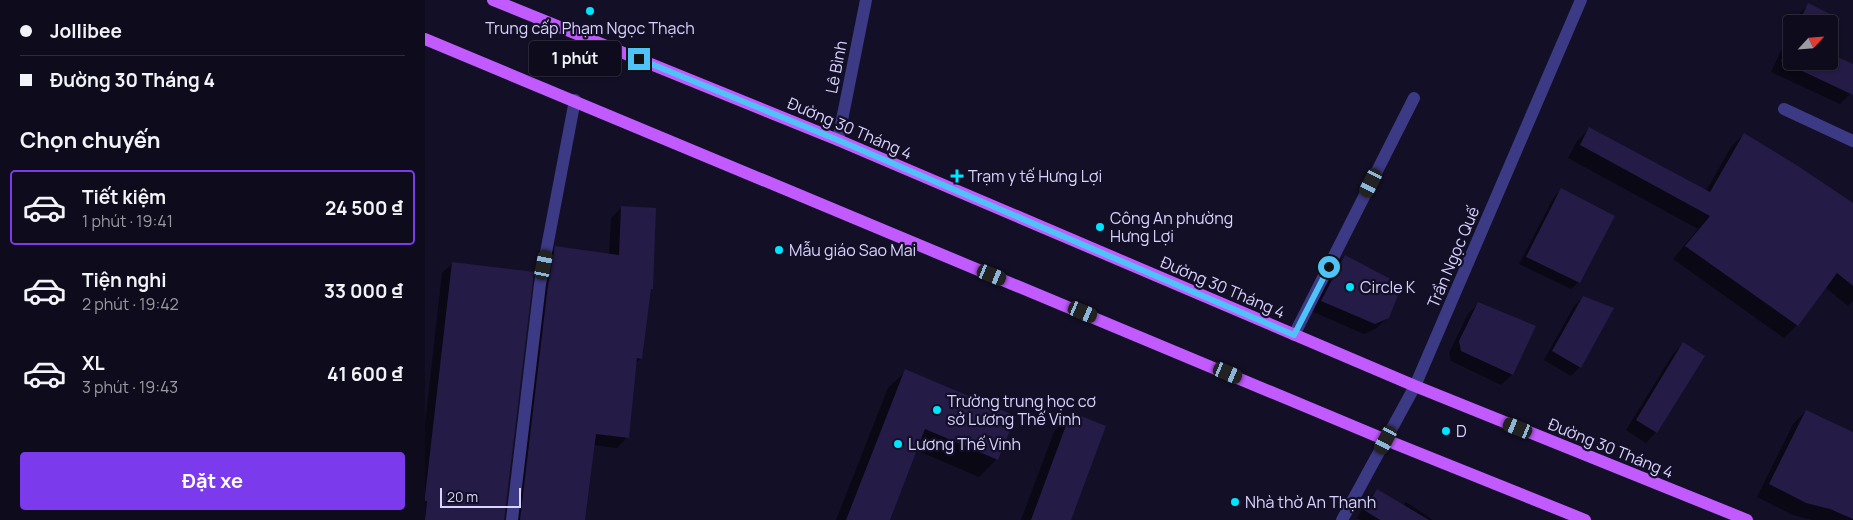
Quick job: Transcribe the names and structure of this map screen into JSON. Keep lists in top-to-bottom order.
{
  "streets": {
    "main road": ["Đường 30 Tháng 4"],
    "street": ["Lê Bình", "Trần Ngọc Quế"]
  },
  "crossings": [
    ["Lê Bình", "Đường 30 Tháng 4"],
    ["Đường 30 Tháng 4", "Trần Ngọc Quế"]
  ],
  "places": {
    "other": [
      "Trung cấp Phạm Ngọc Thạch",
      "Công An phường Hưng Lợi",
      "Mẫu giáo Sao Mai",
      "Circle K",
      "Trường trung học cơ sở Lương Thế Vinh",
      "D",
      "Lương Thế Vinh",
      "Nhà thờ An Thạnh"
    ],
    "health": ["Trạm y tế Hưng Lợi"]
  },
  "scale_bar": "20 m",
  "north": "top right",
  "page": {
    "banner": ["Jollibee", "Đường 30 Tháng 4"],
    "bubble": "1 phút",
    "heading": "Chọn chuyến",
    "list": [
      {
        "name": "Tiết kiệm",
        "note": "1 phút · 19:41",
        "value": "24 500 ₫"
      },
      {
        "name": "Tiện nghi",
        "note": "2 phút · 19:42",
        "value": "33 000 ₫"
      },
      {
        "name": "XL",
        "note": "3 phút · 19:43",
        "value": "41 600 ₫"
      }
    ],
    "buttons": "Đặt xe",
    "scale": "20 m"
  }
}
